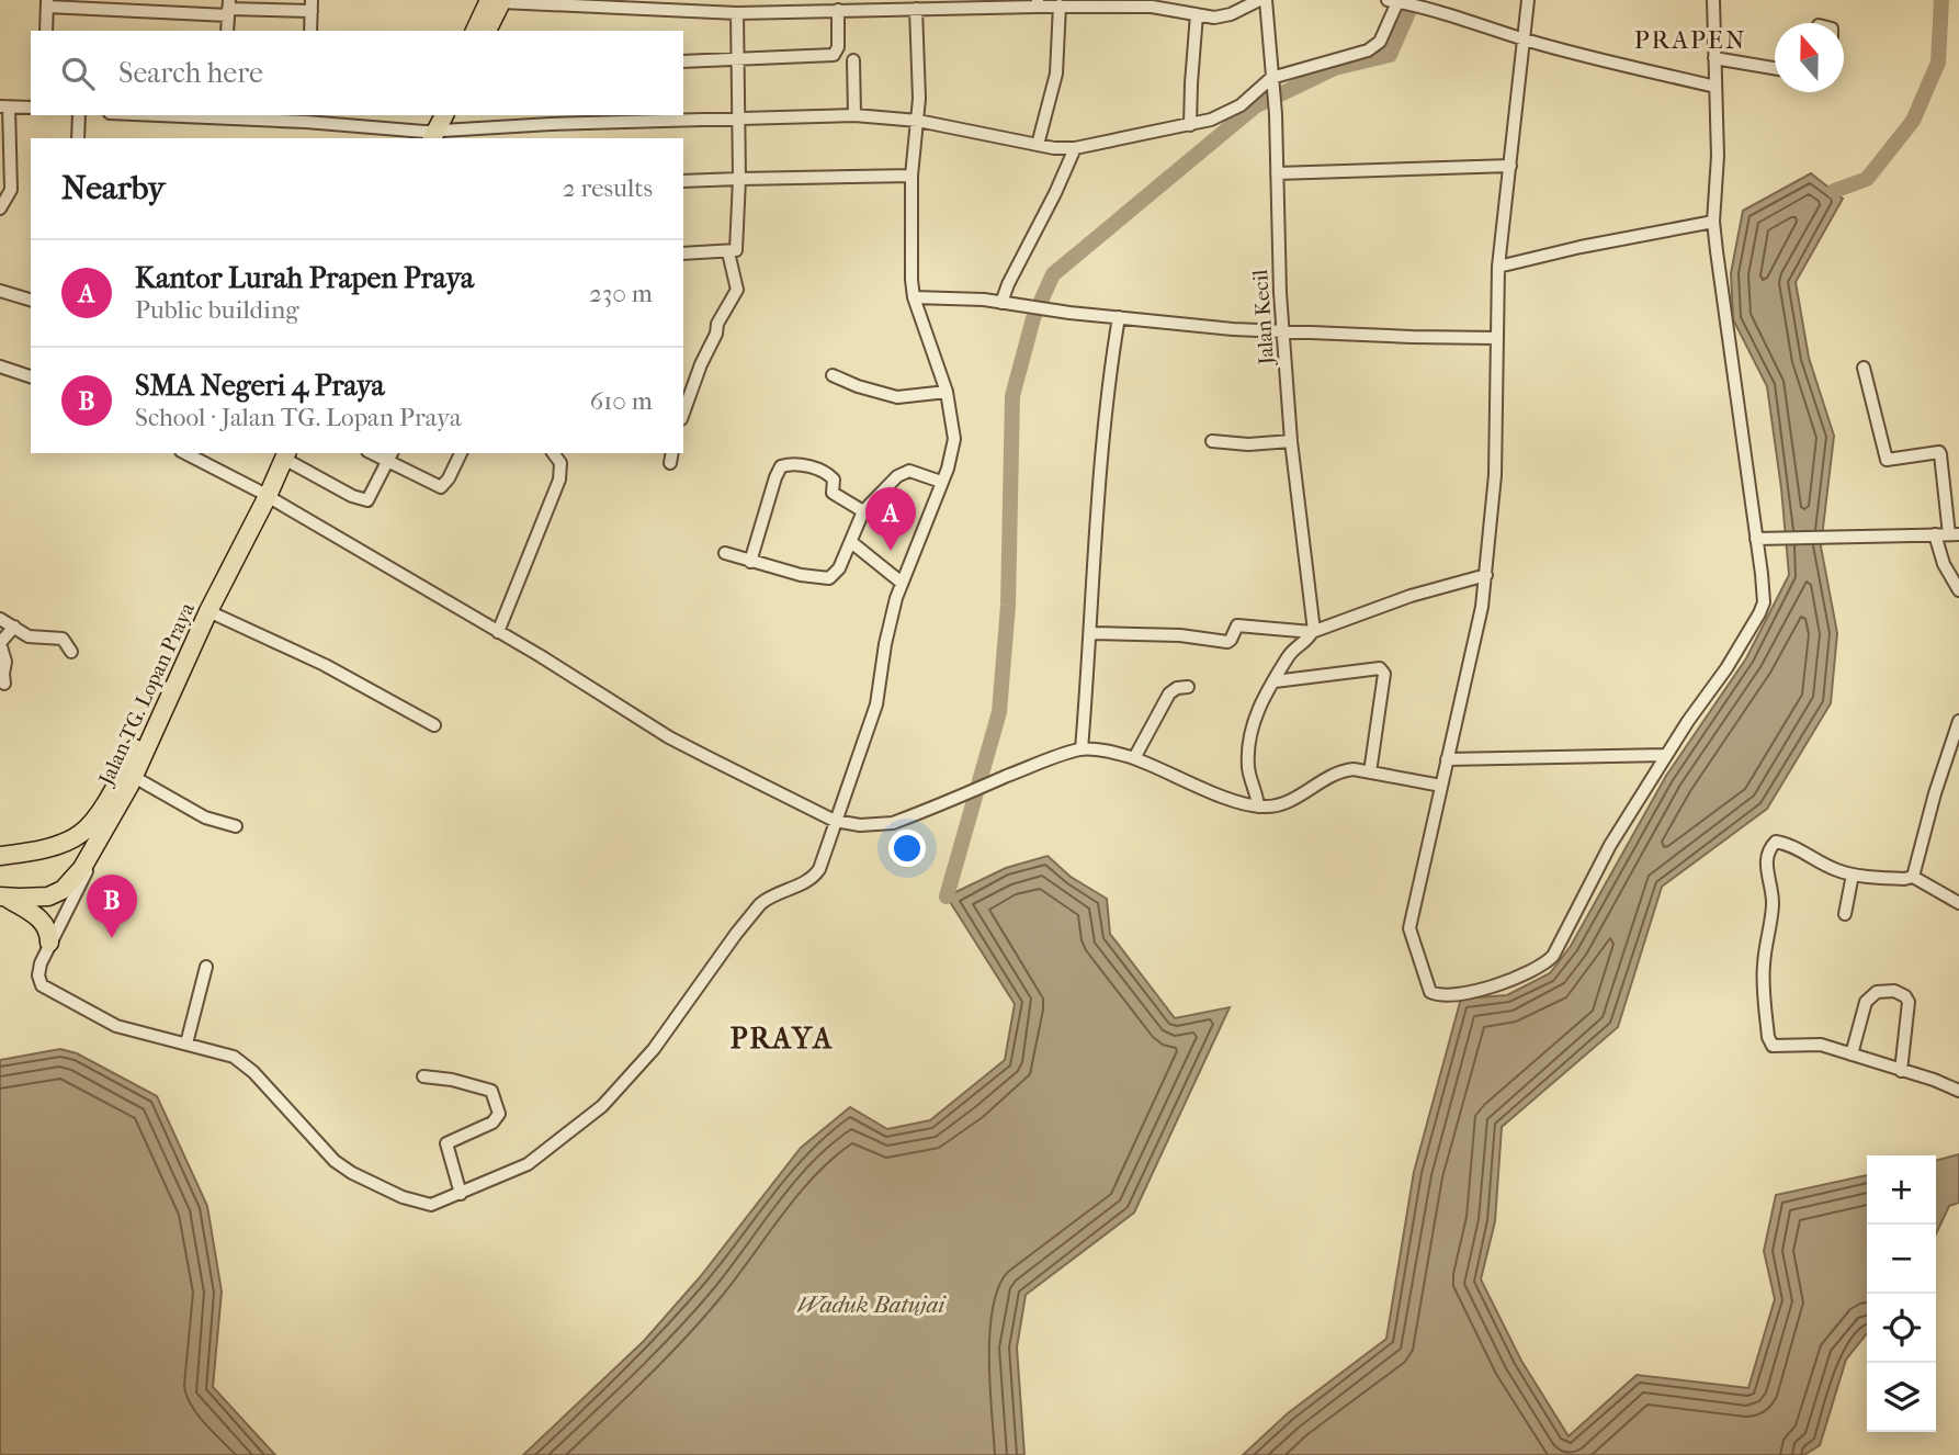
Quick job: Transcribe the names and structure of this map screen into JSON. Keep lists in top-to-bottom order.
{
  "streets": {
    "highway": ["Jalan TG. Lopan Praya"],
    "street": ["Jalan Kecil"]
  },
  "districts": ["PRAPEN", "PRAYA"],
  "water": ["Waduk Batujai"],
  "north": "top",
  "page": {
    "search": "Search here",
    "heading": ["Nearby", "2 results"],
    "list": [
      {
        "mark": "A",
        "name": "Kantor Lurah Prapen Praya",
        "note": "Public building",
        "value": "230 m"
      },
      {
        "mark": "B",
        "name": "SMA Negeri 4 Praya",
        "note": "School · Jalan TG. Lopan Praya",
        "value": "610 m"
      }
    ],
    "pins": ["A", "B"],
    "map_buttons": ["+", "−"]
  }
}
